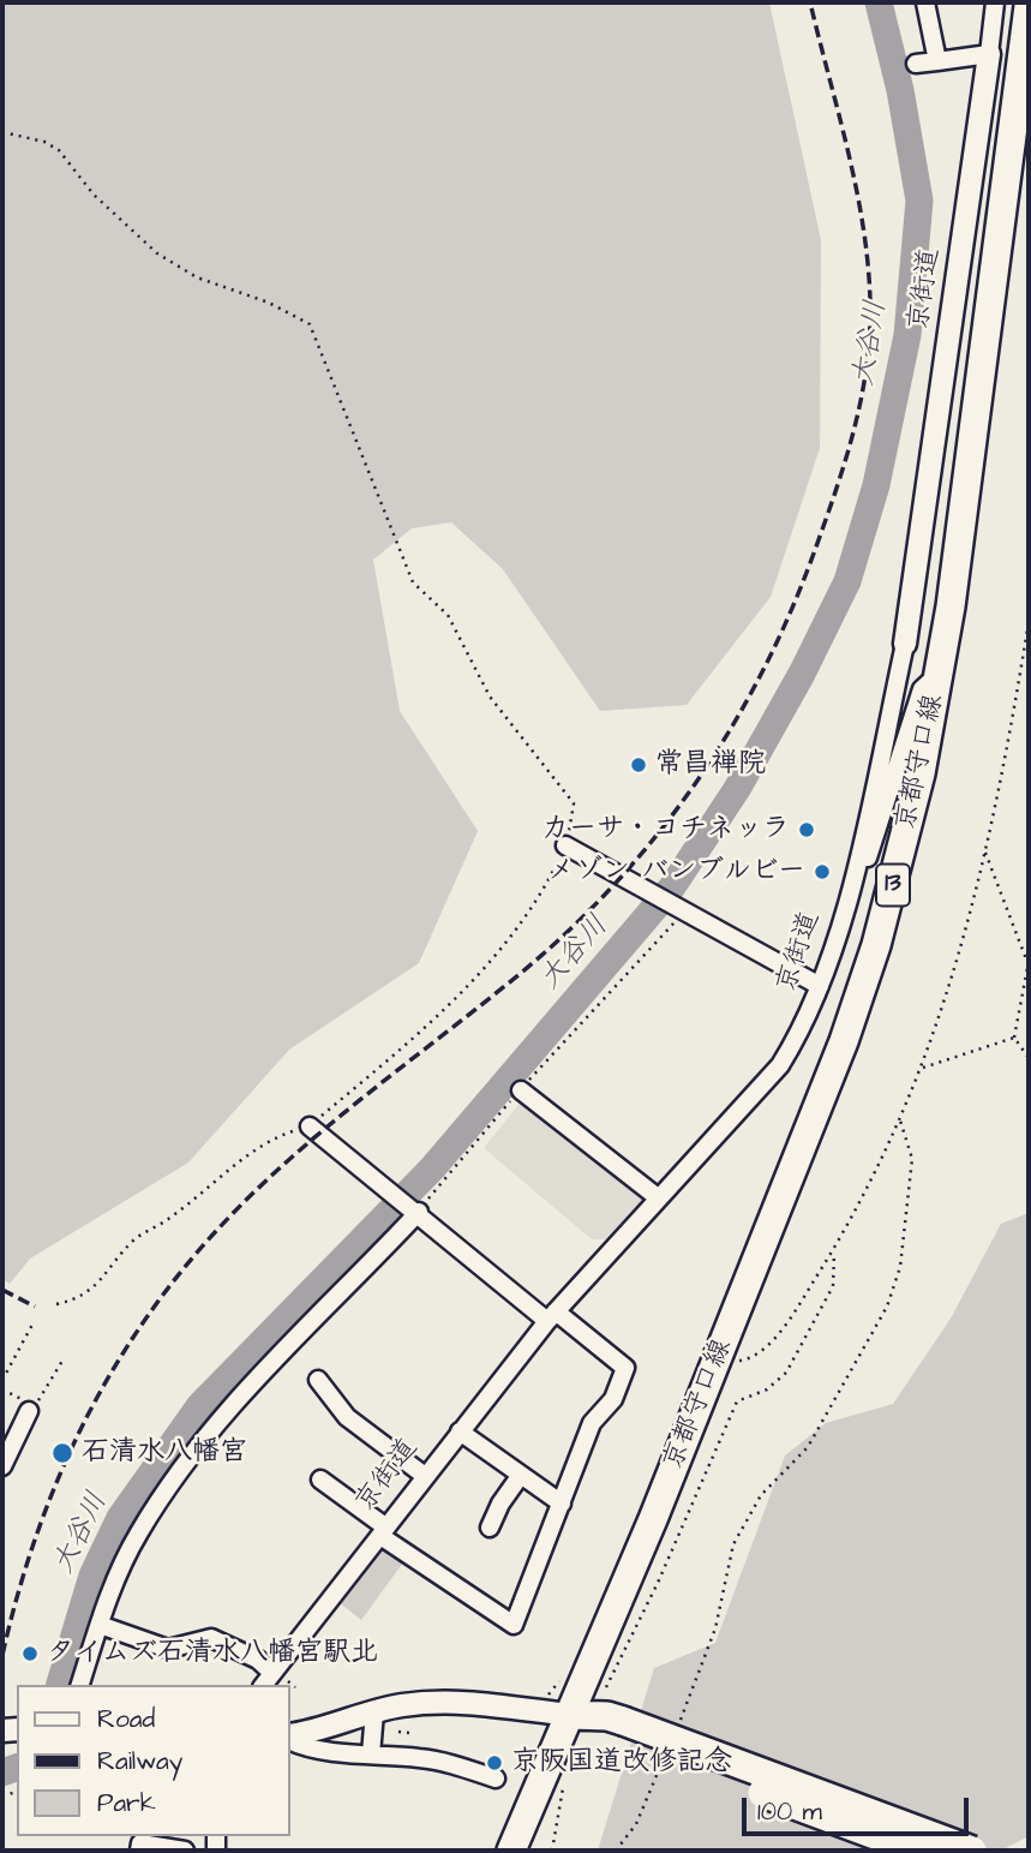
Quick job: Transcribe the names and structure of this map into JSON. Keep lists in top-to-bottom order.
{
  "streets": {
    "main road": ["京都守口線", "13"],
    "street": ["京街道"]
  },
  "water": ["大谷川"],
  "places": [
    "常昌禅院",
    "カーサ・コチネッラ",
    "メゾン バンブルビー",
    "石清水八幡宮",
    "タイムズ石清水八幡宮駅北",
    "京阪国道改修記念"
  ],
  "legend": ["Road", "Railway", "Park"],
  "scale_bar": "100 m"
}
